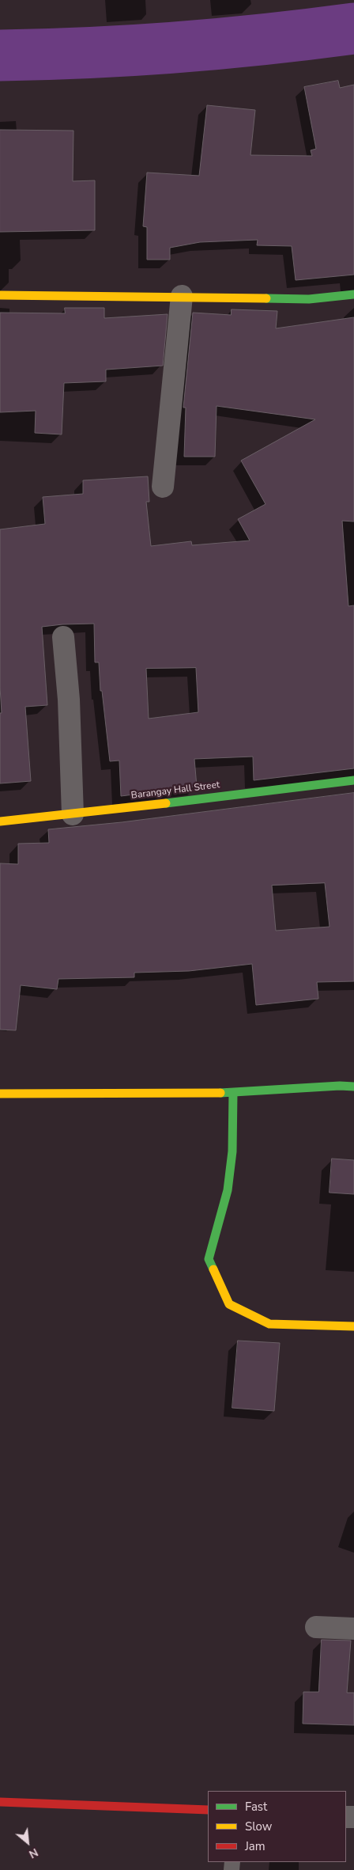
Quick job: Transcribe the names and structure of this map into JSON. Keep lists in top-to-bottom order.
{
  "streets": {
    "street": ["Barangay Hall Street"]
  },
  "legend": ["Fast", "Slow", "Jam"],
  "north": "bottom right"
}
